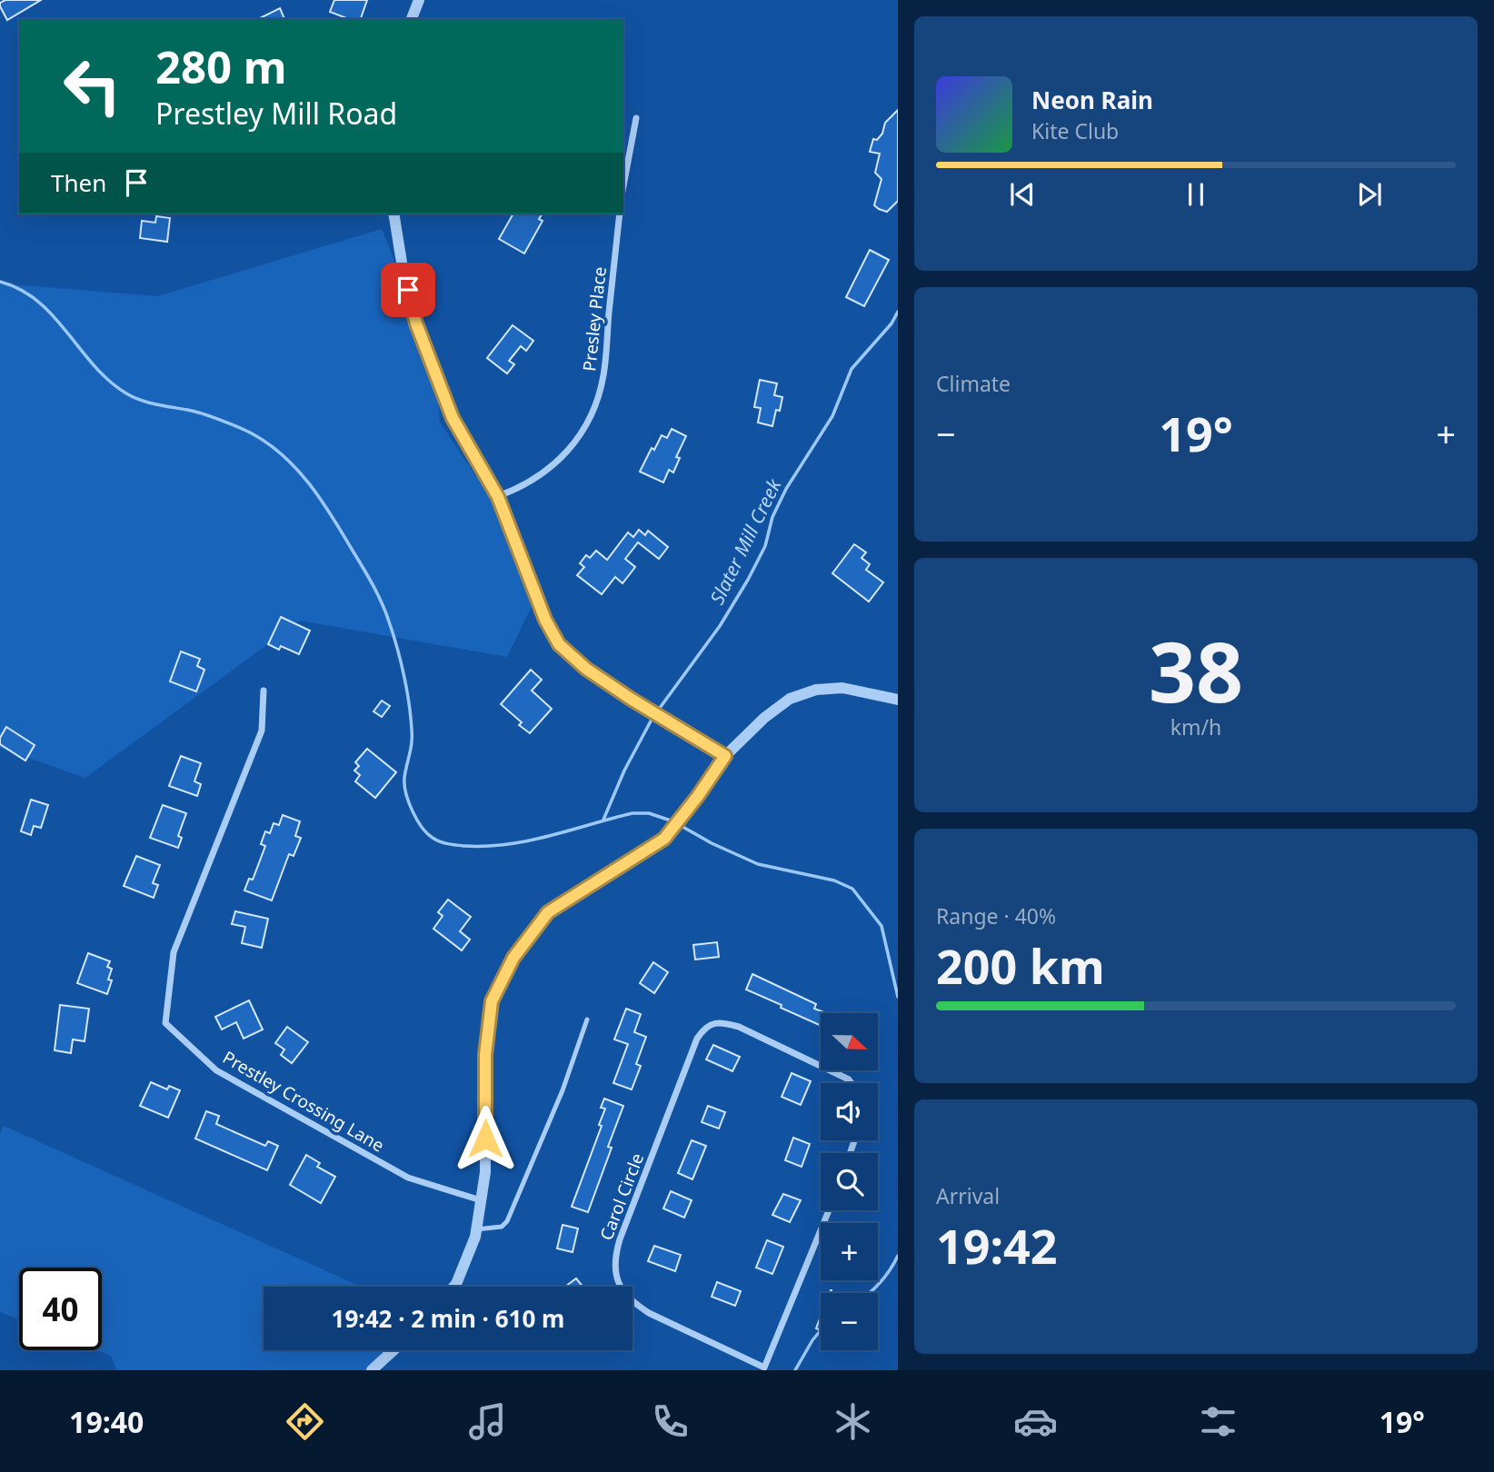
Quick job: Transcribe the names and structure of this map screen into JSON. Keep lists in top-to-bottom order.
{
  "streets": {
    "street": ["Presley Place", "Prestley Crossing Lane", "Carol Circle"]
  },
  "water": ["Slater Mill Creek"],
  "north": "right",
  "page": {
    "turn": ["280 m", "Prestley Mill Road"],
    "song": ["Neon Rain", "Kite Club"],
    "then": "Then",
    "tile": [
      "Climate",
      ["38", "km/h"],
      ["Range · 40%", "200 km"],
      ["Arrival", "19:42"]
    ],
    "heat": ["−", "19°", "+"],
    "map_buttons": ["+", "−"],
    "limit": "40",
    "trip": "19:42 · 2 min · 610 m",
    "tabs": ["19:40", "19°"]
  }
}
